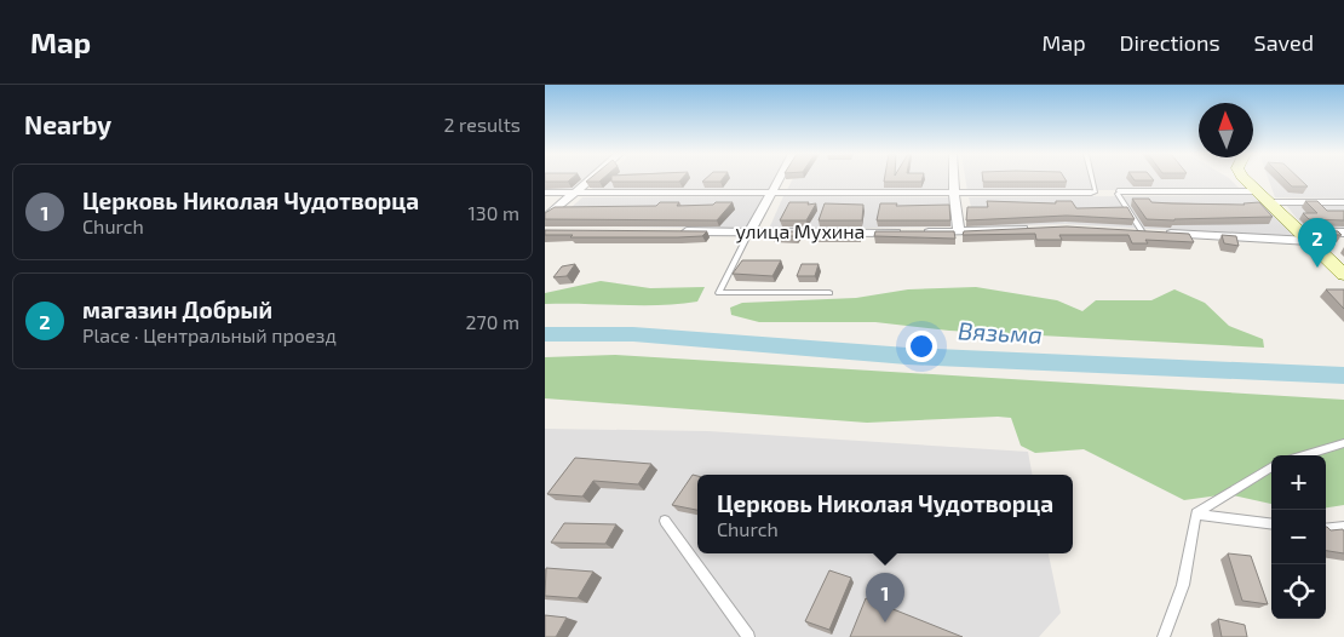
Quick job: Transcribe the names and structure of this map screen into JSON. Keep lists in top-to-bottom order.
{
  "streets": {
    "street": ["улица Мухина"]
  },
  "water": ["Вязьма"],
  "north": "top",
  "page": {
    "header": "Map",
    "nav": ["Map", "Directions", "Saved"],
    "heading": ["Nearby", "2 results"],
    "list": [
      {
        "mark": "1",
        "name": "Церковь Николая Чудотворца",
        "note": "Church",
        "value": "130 m"
      },
      {
        "mark": "2",
        "name": "магазин Добрый",
        "note": "Place · Центральный проезд",
        "value": "270 m"
      }
    ],
    "pins": ["2", "1"],
    "map_buttons": ["+", "−"],
    "popup": ["Церковь Николая Чудотворца", "Church"]
  }
}
